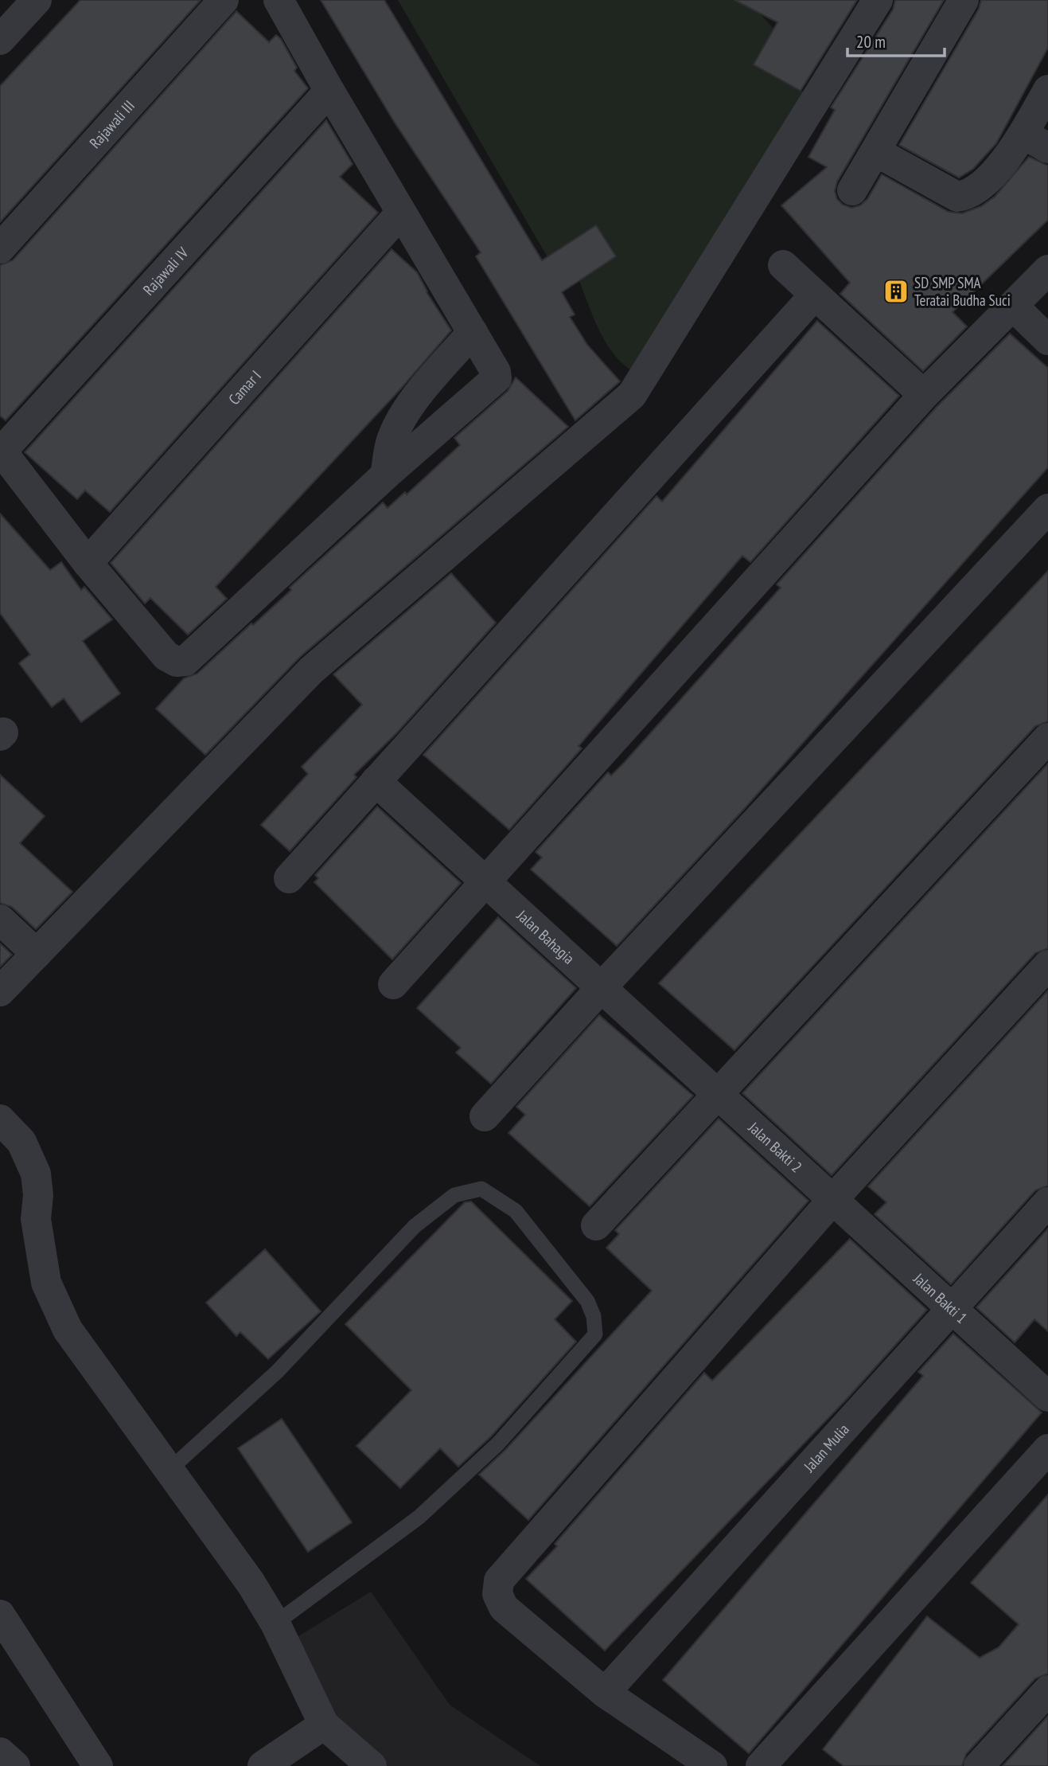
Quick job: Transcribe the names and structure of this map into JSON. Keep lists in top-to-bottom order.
{
  "streets": {
    "street": [
      "Rajawali III",
      "Rajawali IV",
      "Camar I",
      "Jalan Bahagia",
      "Jalan Bakti 2",
      "Jalan Bakti 1",
      "Jalan Mulia"
    ]
  },
  "crossings": [
    ["Jalan Bahagia", "Jalan Bakti 2"],
    ["Jalan Bakti 2", "Jalan Bakti 1"],
    ["Jalan Bakti 1", "Jalan Mulia"]
  ],
  "places": {
    "building": ["SD SMP SMA Teratai Budha Suci"]
  },
  "scale_bar": "20 m"
}
